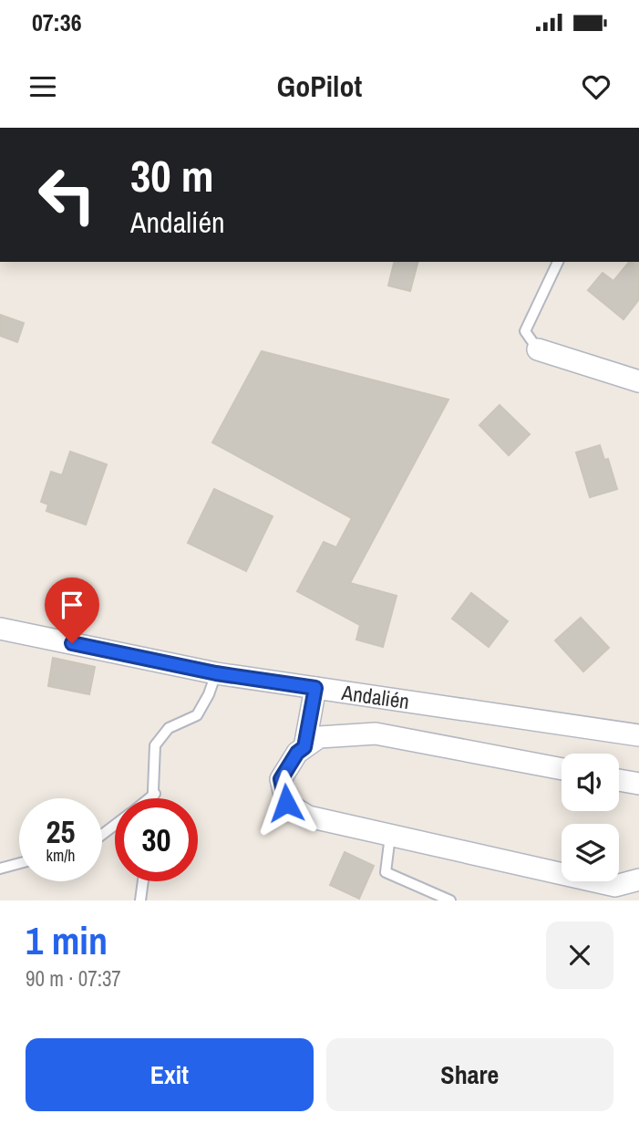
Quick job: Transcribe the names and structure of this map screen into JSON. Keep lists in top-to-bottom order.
{
  "streets": {
    "street": ["Andalién"]
  },
  "page": {
    "status": "07:36",
    "header": "GoPilot",
    "turn": ["30 m", "Andalién"],
    "speed": "25 km/h",
    "limit": "30",
    "heading": ["1 min", "90 m · 07:37"],
    "buttons": ["Exit", "Share"]
  }
}
